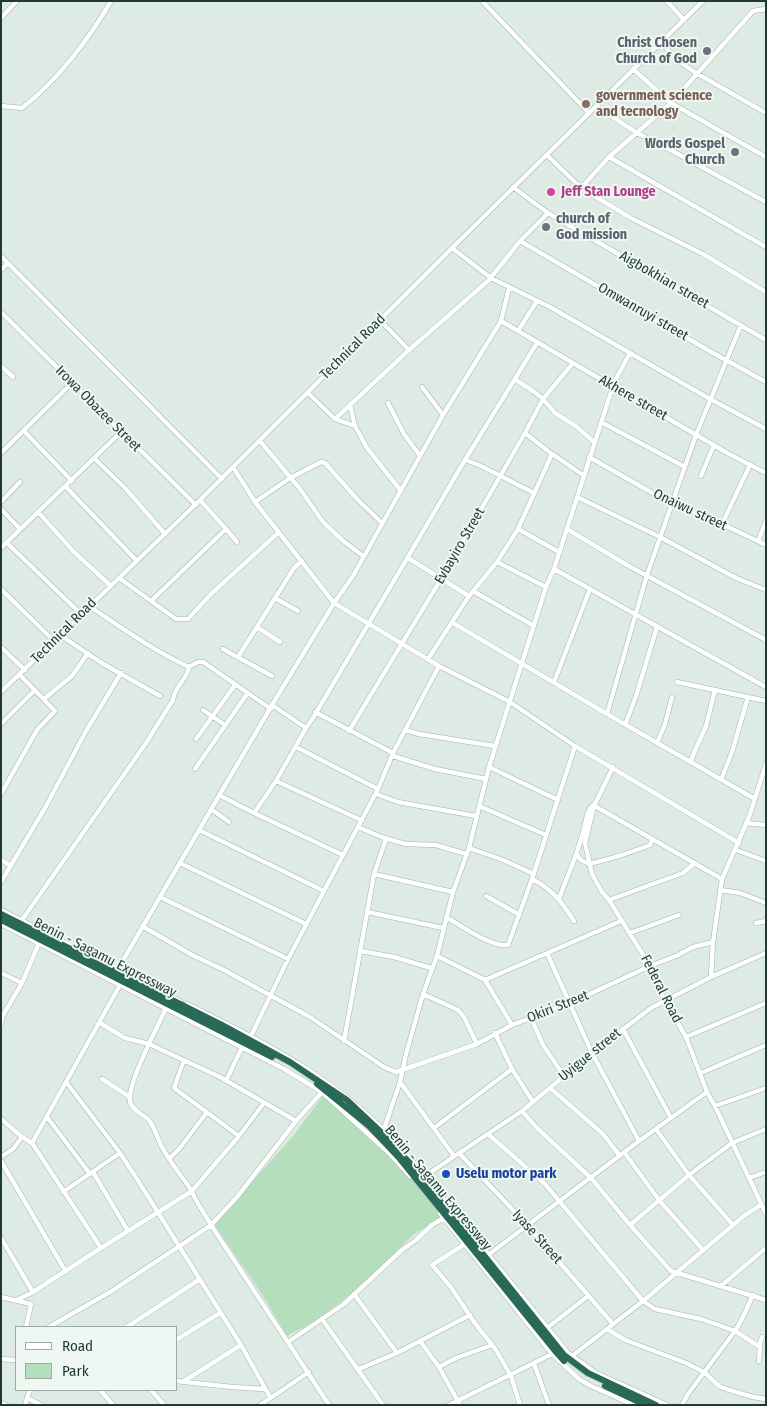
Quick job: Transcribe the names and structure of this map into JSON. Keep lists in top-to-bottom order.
{
  "streets": {
    "highway": ["Benin - Sagamu Expressway"],
    "street": [
      "Aigbokhian street",
      "Omwanruyi street",
      "Technical Road",
      "Akhere street",
      "Irowa Obazee Street",
      "Onaiwu street",
      "Evbayiro Street",
      "Federal Road",
      "Okiri Street",
      "Uyigue street",
      "Iyase Street"
    ]
  },
  "crossings": [
    ["Aigbokhian street", "Technical Road"],
    ["Technical Road", "Irowa Obazee Street"],
    ["Akhere street", "Evbayiro Street"],
    ["Federal Road", "Okiri Street"],
    ["Federal Road", "Uyigue street"],
    ["Uyigue street", "Iyase Street"]
  ],
  "places": [
    "Christ Chosen Church of God",
    "government science and tecnology",
    "Words Gospel Church",
    "Jeff Stan Lounge",
    "church of God mission",
    "Uselu motor park"
  ],
  "legend": ["Road", "Park"]
}
